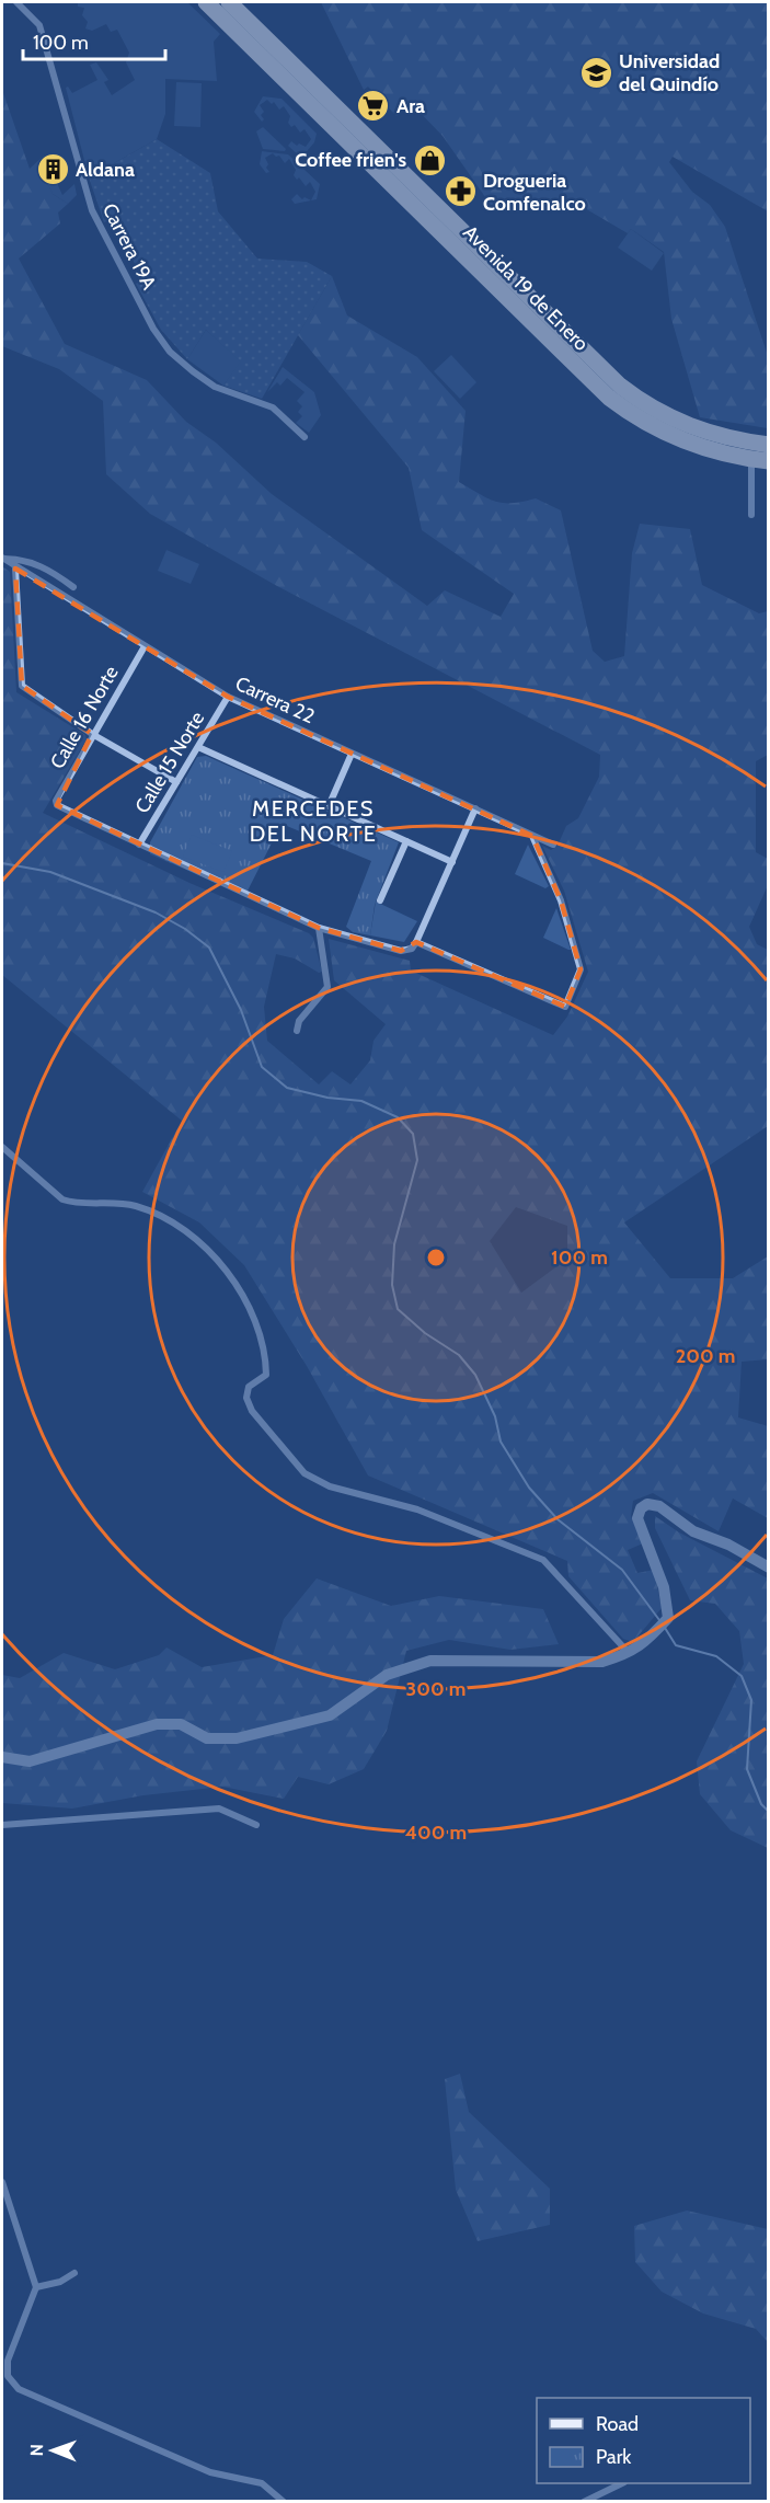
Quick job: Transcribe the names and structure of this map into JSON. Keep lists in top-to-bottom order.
{
  "streets": {
    "main road": ["Avenida 19 de Enero"],
    "street": [
      "Carrera 19A",
      "Carrera 22",
      "Calle 16 Norte",
      "Calle 15 Norte"
    ]
  },
  "crossings": [
    ["Carrera 22", "Calle 16 Norte"],
    ["Carrera 22", "Calle 15 Norte"],
    ["Calle 16 Norte", "Calle 15 Norte"]
  ],
  "districts": ["MERCEDES DEL NORTE"],
  "places": {
    "school or university": ["Universidad del Quindío"],
    "supermarket": ["Ara"],
    "shop": ["Coffee frien's"],
    "building": ["Aldana"],
    "pharmacy": ["Drogueria Comfenalco"]
  },
  "legend": ["Road", "Park"],
  "scale_bar": "100 m",
  "north": "left",
  "rings": [
    "100 m",
    "200 m",
    "300 m",
    "400 m"
  ]
}
